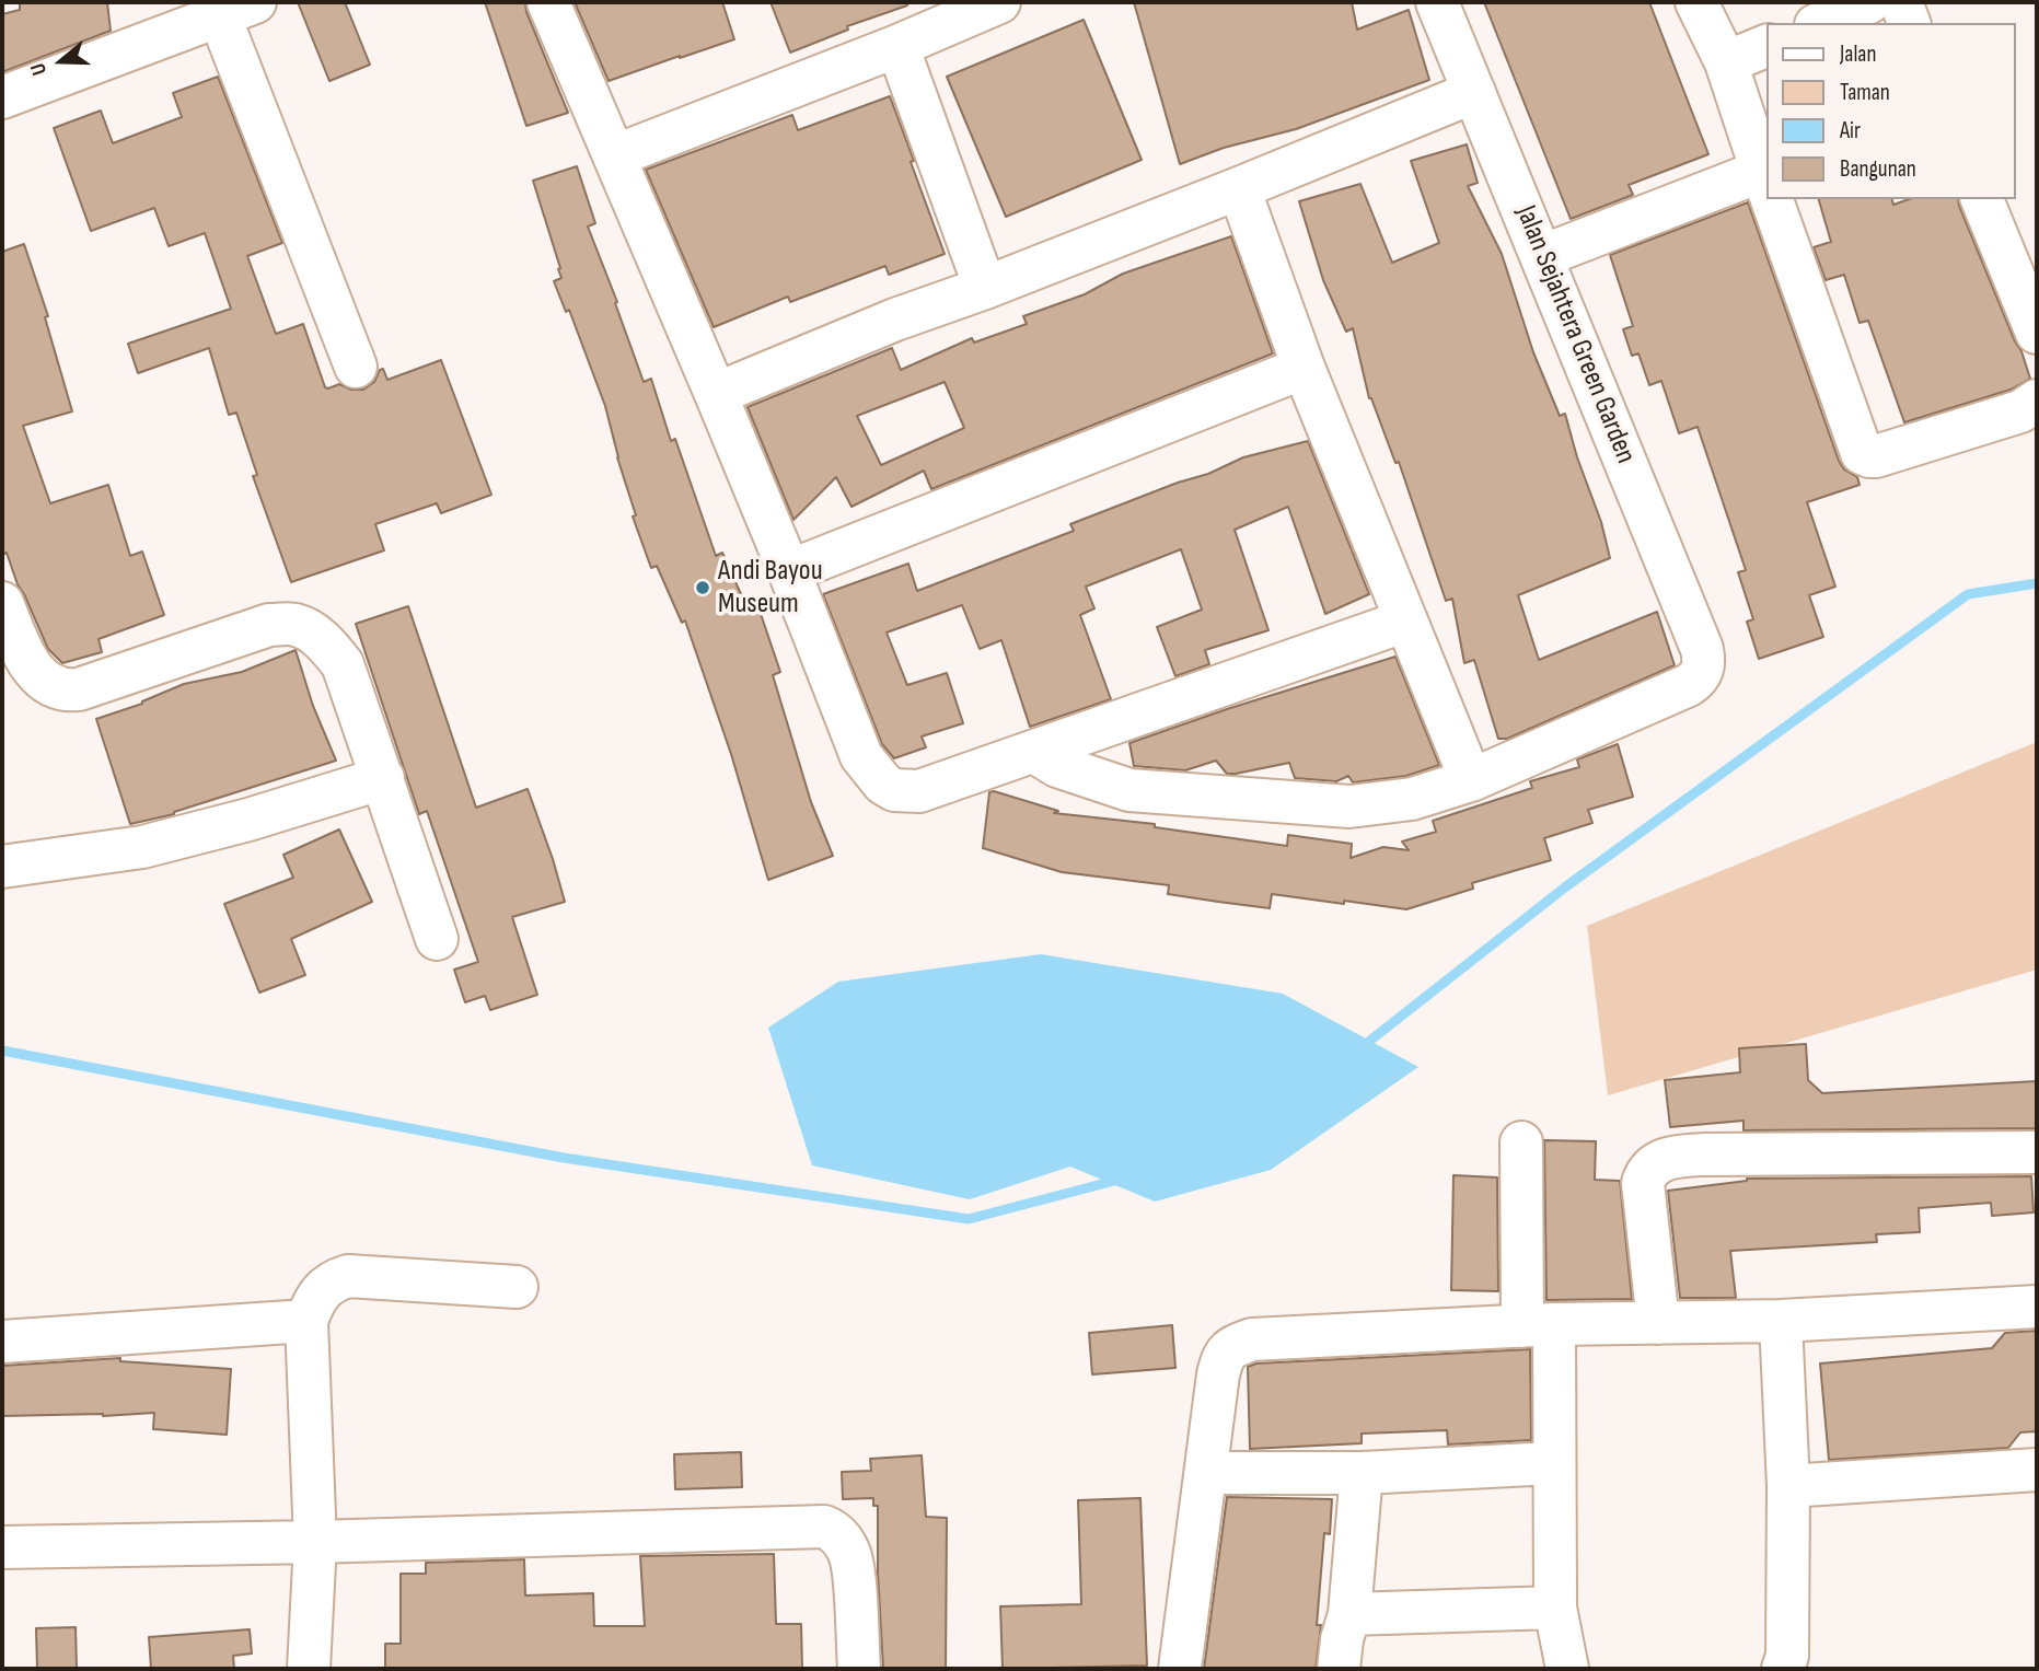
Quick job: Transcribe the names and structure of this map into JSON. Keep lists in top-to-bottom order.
{
  "streets": {
    "street": ["Jalan Sejahtera Green Garden"]
  },
  "places": ["Andi Bayou Museum"],
  "legend": [
    "Jalan",
    "Taman",
    "Air",
    "Bangunan"
  ],
  "north": "left"
}
